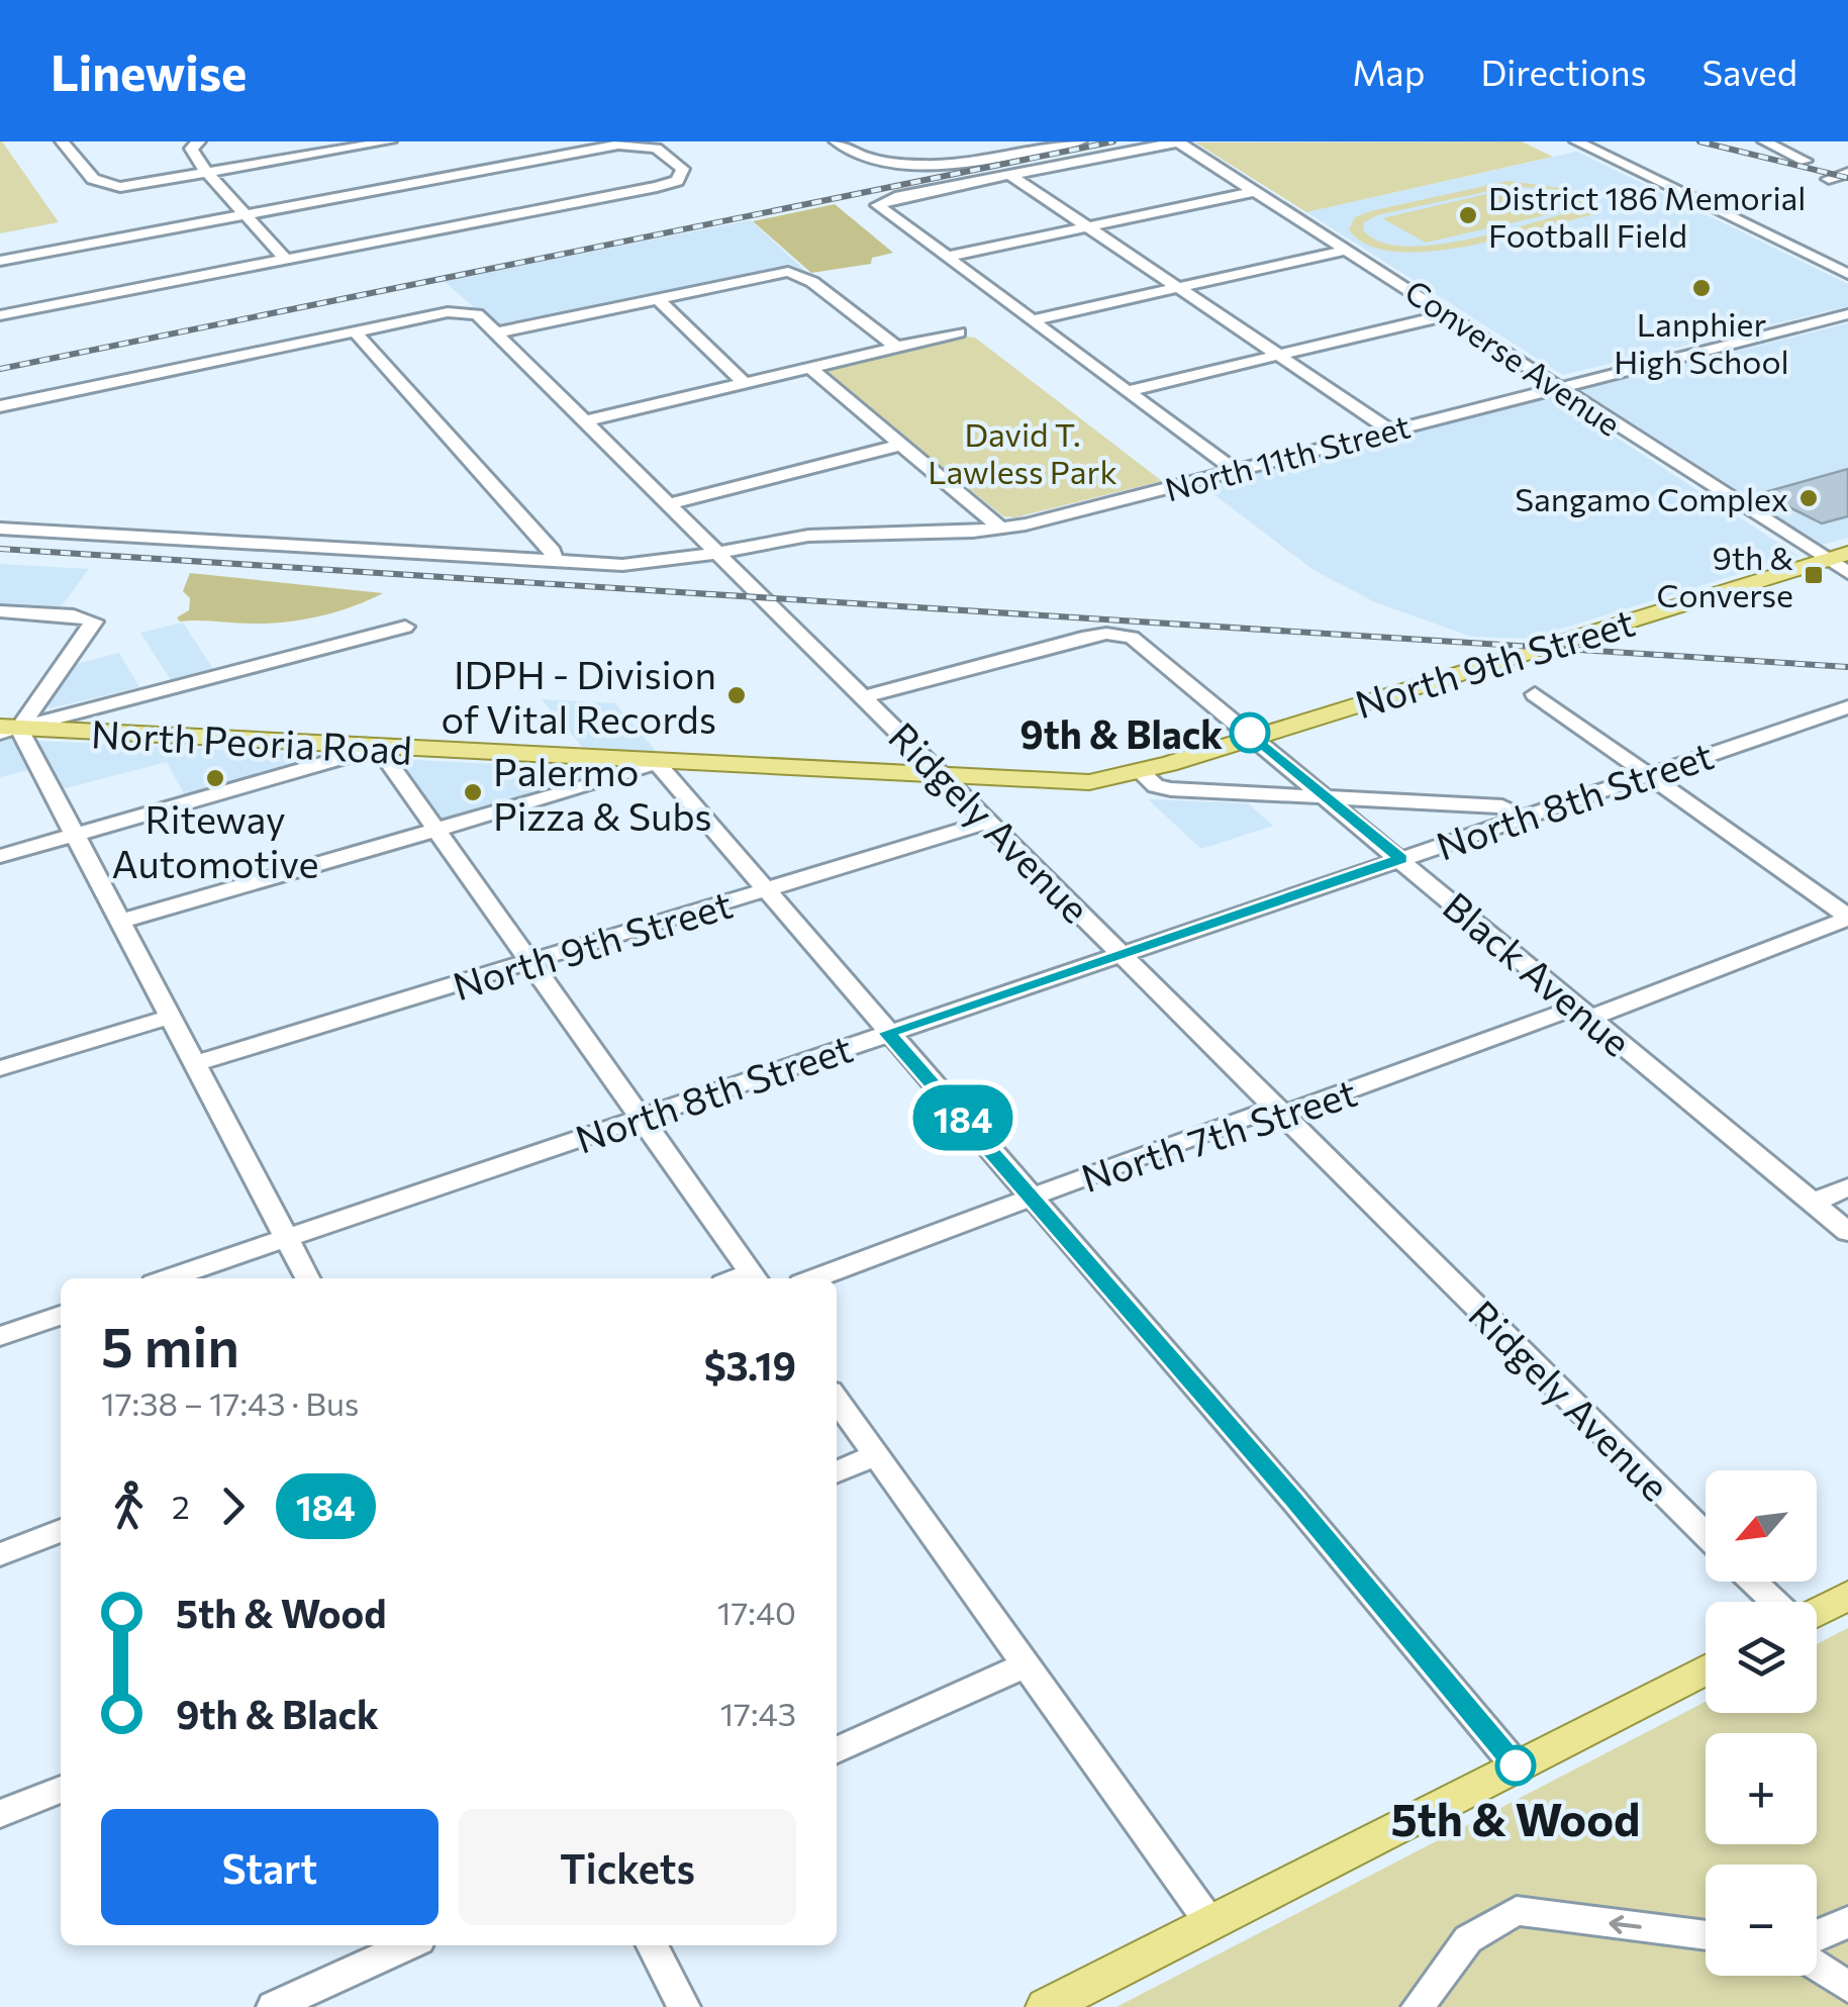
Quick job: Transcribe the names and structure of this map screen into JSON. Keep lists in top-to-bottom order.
{
  "streets": {
    "main road": ["North 9th Street", "North Peoria Road"],
    "street": [
      "Converse Avenue",
      "North 11th Street",
      "North 8th Street",
      "Ridgely Avenue",
      "Black Avenue",
      "North 7th Street"
    ]
  },
  "crossings": [
    ["Converse Avenue", "North 11th Street"],
    ["Converse Avenue", "North 9th Street"],
    ["North 11th Street", "Ridgely Avenue"],
    ["North 9th Street", "North Peoria Road"],
    ["North 9th Street", "Ridgely Avenue"],
    ["North 9th Street", "Black Avenue"],
    ["North Peoria Road", "Ridgely Avenue"],
    ["North 8th Street", "Ridgely Avenue"],
    ["North 8th Street", "Black Avenue"],
    ["Ridgely Avenue", "Black Avenue"],
    ["Ridgely Avenue", "North 7th Street"],
    ["Black Avenue", "North 7th Street"]
  ],
  "parks": ["David T. Lawless Park"],
  "places": {
    "other": [
      "District 186 Memorial Football Field",
      "Lanphier High School",
      "Sangamo Complex",
      "IDPH - Division of Vital Records",
      "9th & Black",
      "Riteway Automotive",
      "Palermo Pizza & Subs",
      "5th & Wood"
    ],
    "transit": ["9th & Converse"]
  },
  "lines": ["bus line 184"],
  "north": "bottom left",
  "page": {
    "header": "Linewise",
    "nav": ["Map", "Directions", "Saved"],
    "on_map": "184",
    "heading": ["5 min", "17:38 – 17:43 · Bus", "$3.19"],
    "legs": ["2", "184"],
    "map_buttons": ["+", "−"],
    "list": [
      {
        "name": "5th & Wood",
        "value": "17:40"
      },
      {
        "name": "9th & Black",
        "value": "17:43"
      }
    ],
    "buttons": ["Start", "Tickets"]
  }
}
